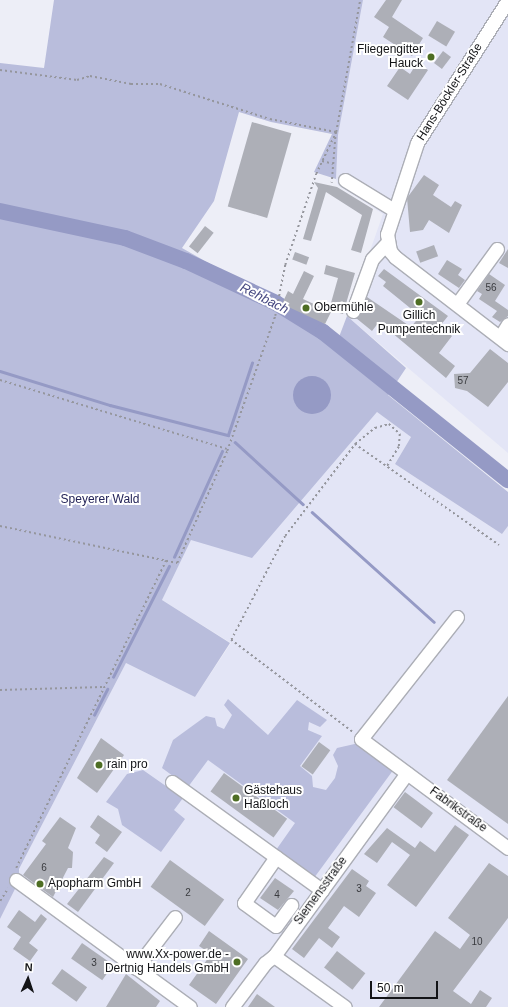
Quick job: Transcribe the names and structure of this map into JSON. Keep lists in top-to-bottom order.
{
  "streets": {
    "street": ["Hans-Böckler-Straße", "Fabrikstraße", "Siemensstraße"]
  },
  "crossings": [
    ["Fabrikstraße", "Siemensstraße"]
  ],
  "water": ["Rehbach"],
  "parks": ["Speyerer Wald"],
  "places": [
    "Fliegengitter Hauck",
    "Gillich Pumpentechnik",
    "Obermühle",
    "rain pro",
    "Gästehaus Haßloch",
    "Apopharm GmbH",
    "www.Xx-power.de - Dertnig Handels GmbH"
  ],
  "house_numbers": [
    "56",
    "57",
    "6",
    "3",
    "2",
    "4",
    "10",
    "3"
  ],
  "scale_bar": "50 m",
  "north": "top"
}
